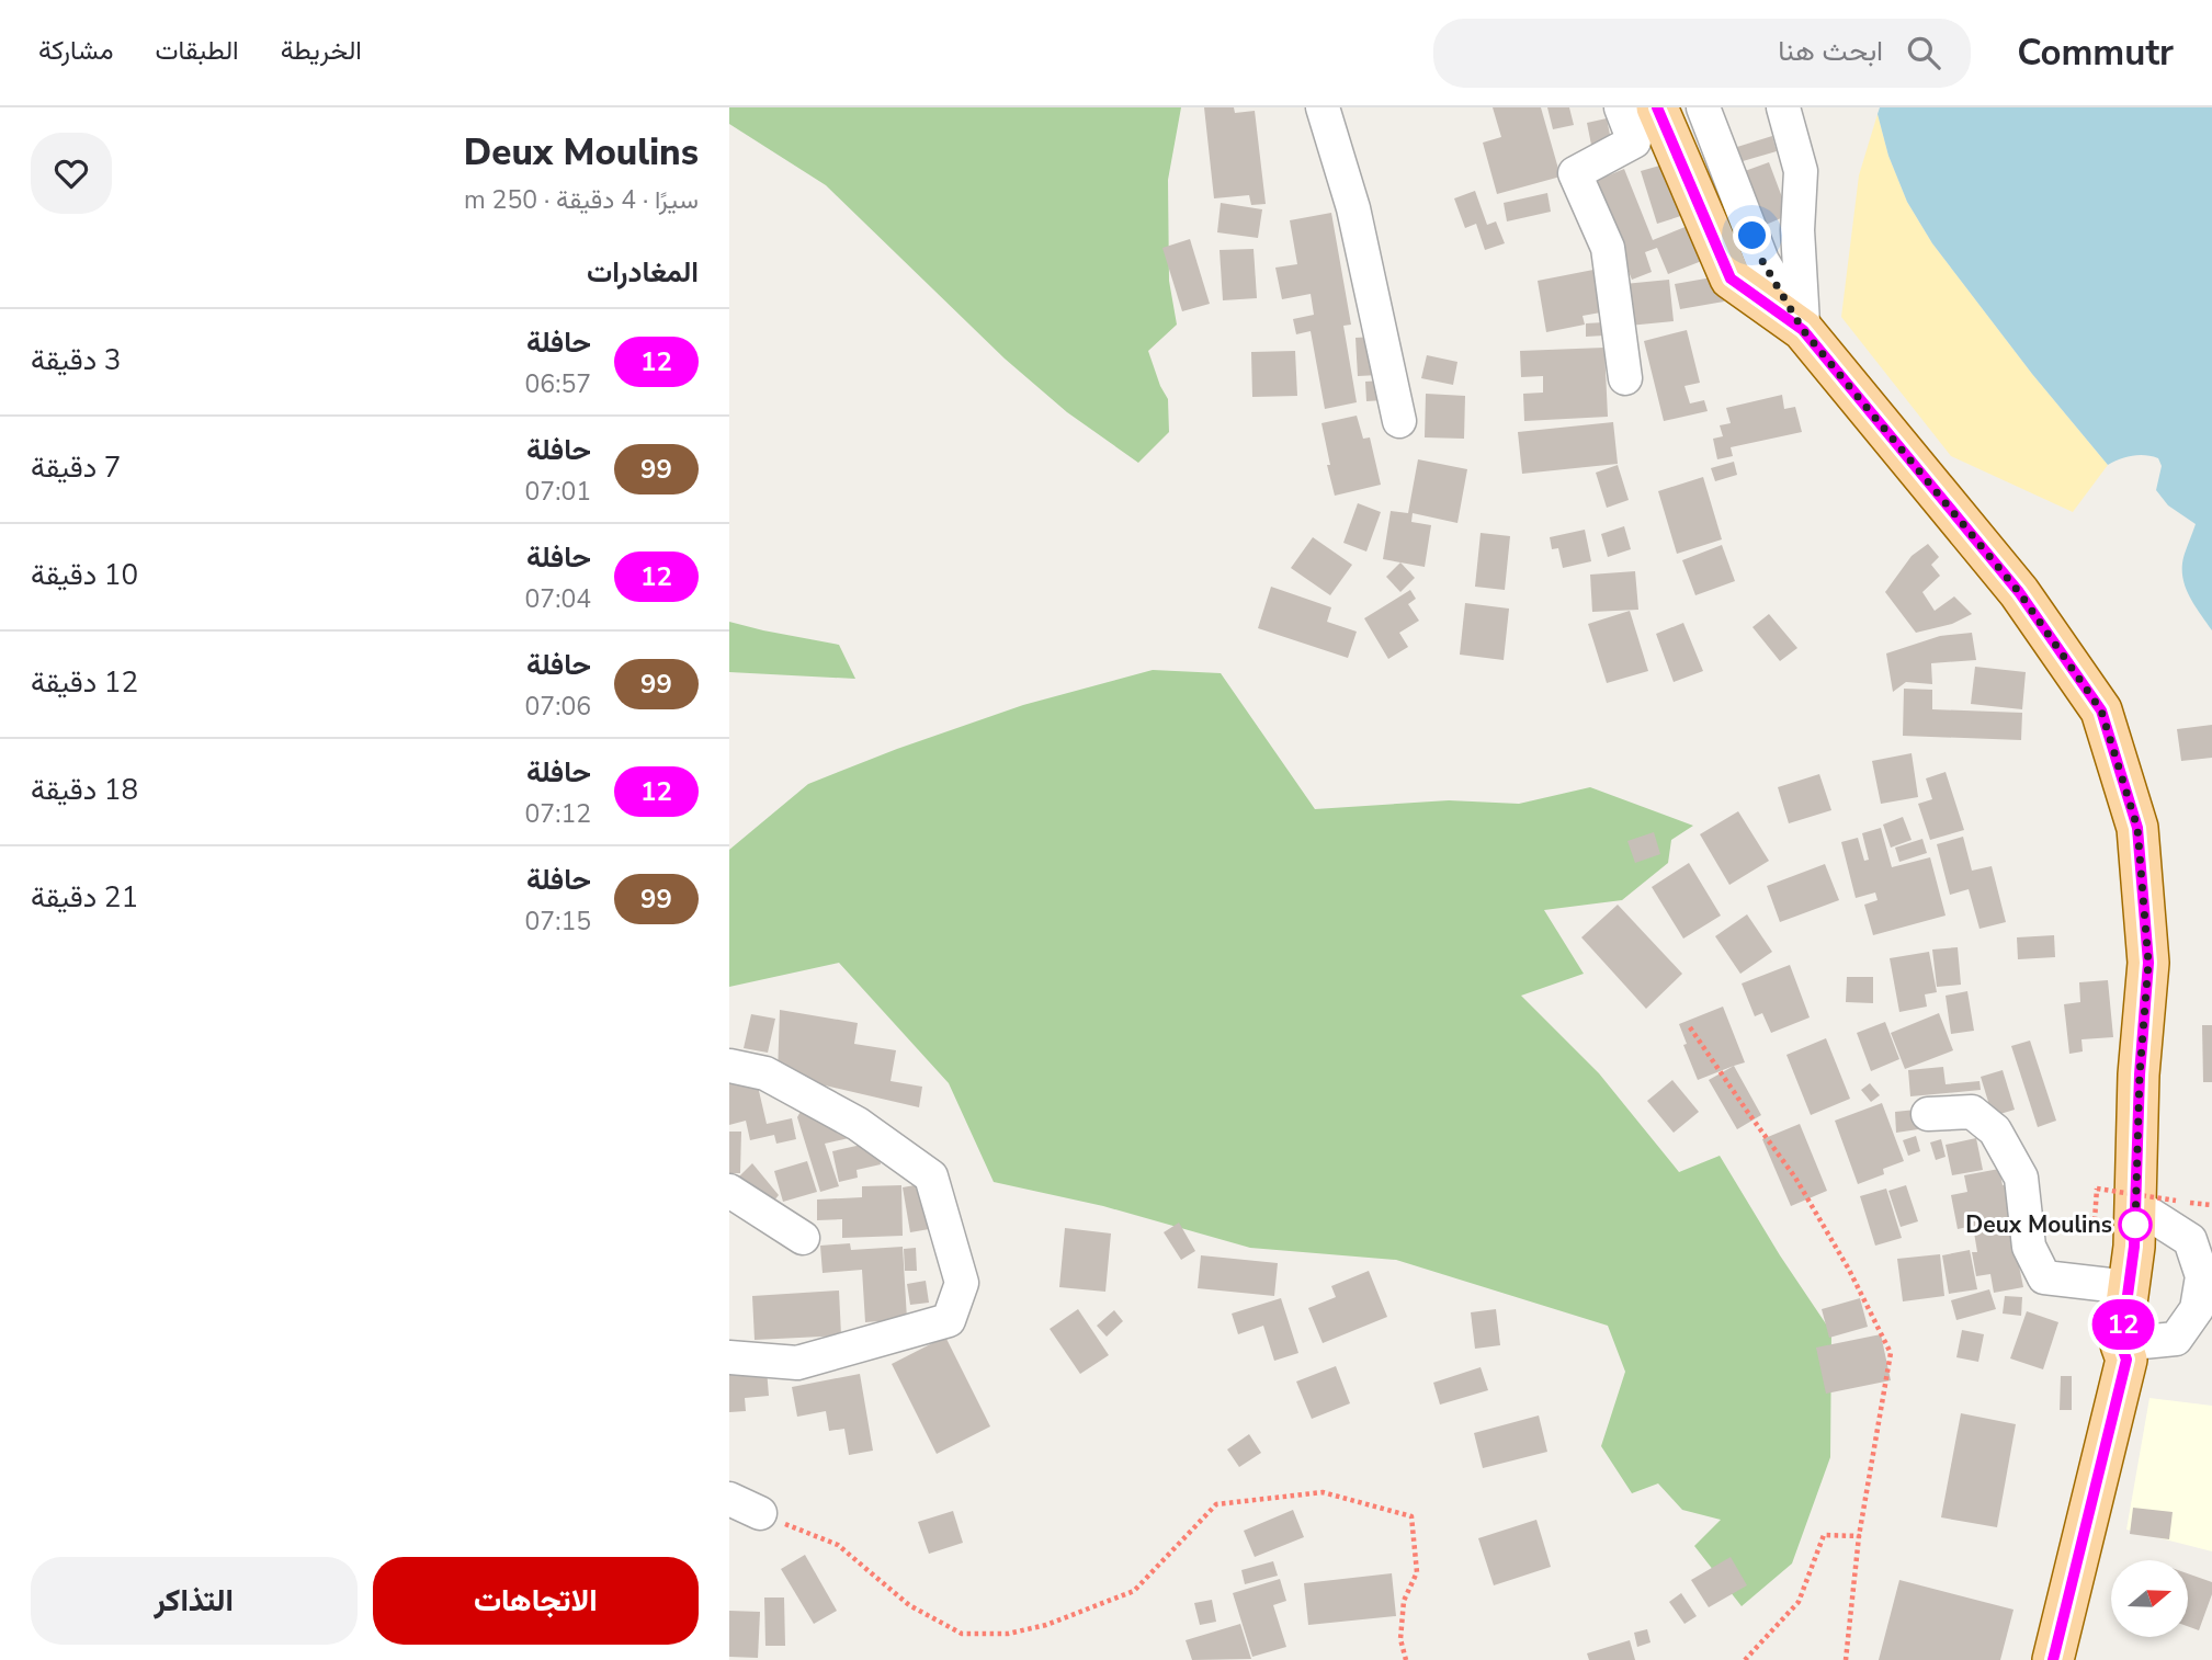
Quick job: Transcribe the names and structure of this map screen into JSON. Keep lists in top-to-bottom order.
{
  "places": ["Deux Moulins"],
  "lines": ["bus line 12"],
  "north": "right",
  "page": {
    "header": "Commutr",
    "search": "ابحث هنا",
    "nav": ["الخريطة", "الطبقات", "مشاركة"],
    "on_map": "12",
    "heading": [
      ["Deux Moulins", "سيرًا · 4 دقيقة · 250 m"],
      "المغادرات"
    ],
    "list": [
      {
        "mark": "12",
        "name": "حافلة",
        "note": "06:57",
        "value": "3 دقيقة"
      },
      {
        "mark": "99",
        "name": "حافلة",
        "note": "07:01",
        "value": "7 دقيقة"
      },
      {
        "mark": "12",
        "name": "حافلة",
        "note": "07:04",
        "value": "10 دقيقة"
      },
      {
        "mark": "99",
        "name": "حافلة",
        "note": "07:06",
        "value": "12 دقيقة"
      },
      {
        "mark": "12",
        "name": "حافلة",
        "note": "07:12",
        "value": "18 دقيقة"
      },
      {
        "mark": "99",
        "name": "حافلة",
        "note": "07:15",
        "value": "21 دقيقة"
      }
    ],
    "buttons": ["الاتجاهات", "التذاكر"]
  }
}
